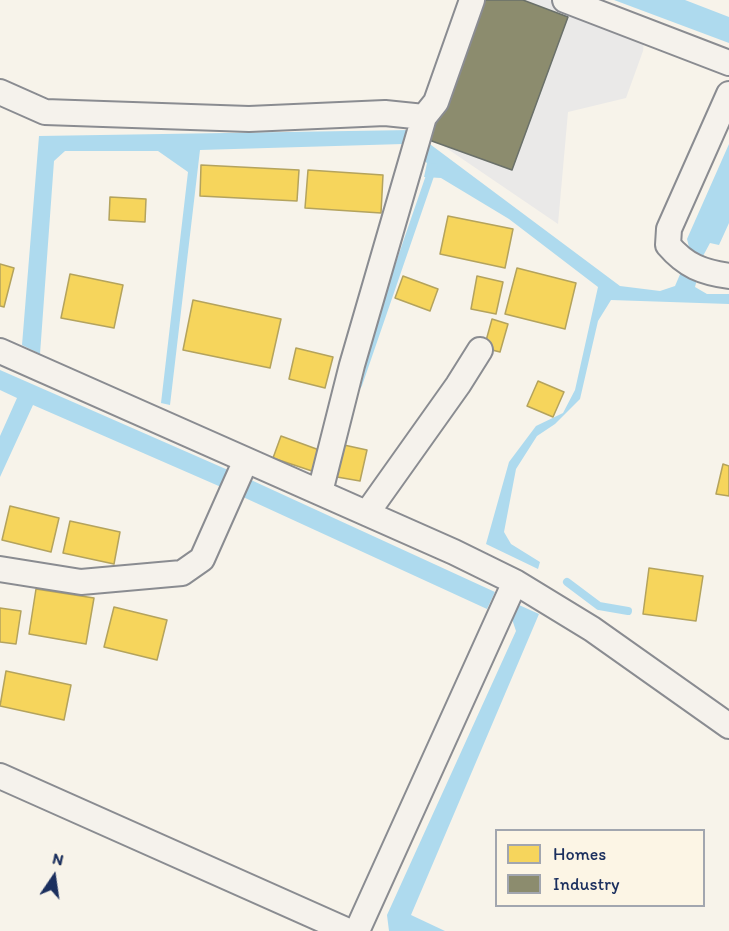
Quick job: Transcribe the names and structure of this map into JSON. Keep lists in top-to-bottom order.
{
  "legend": ["Homes", "Industry"],
  "north": "top"
}
